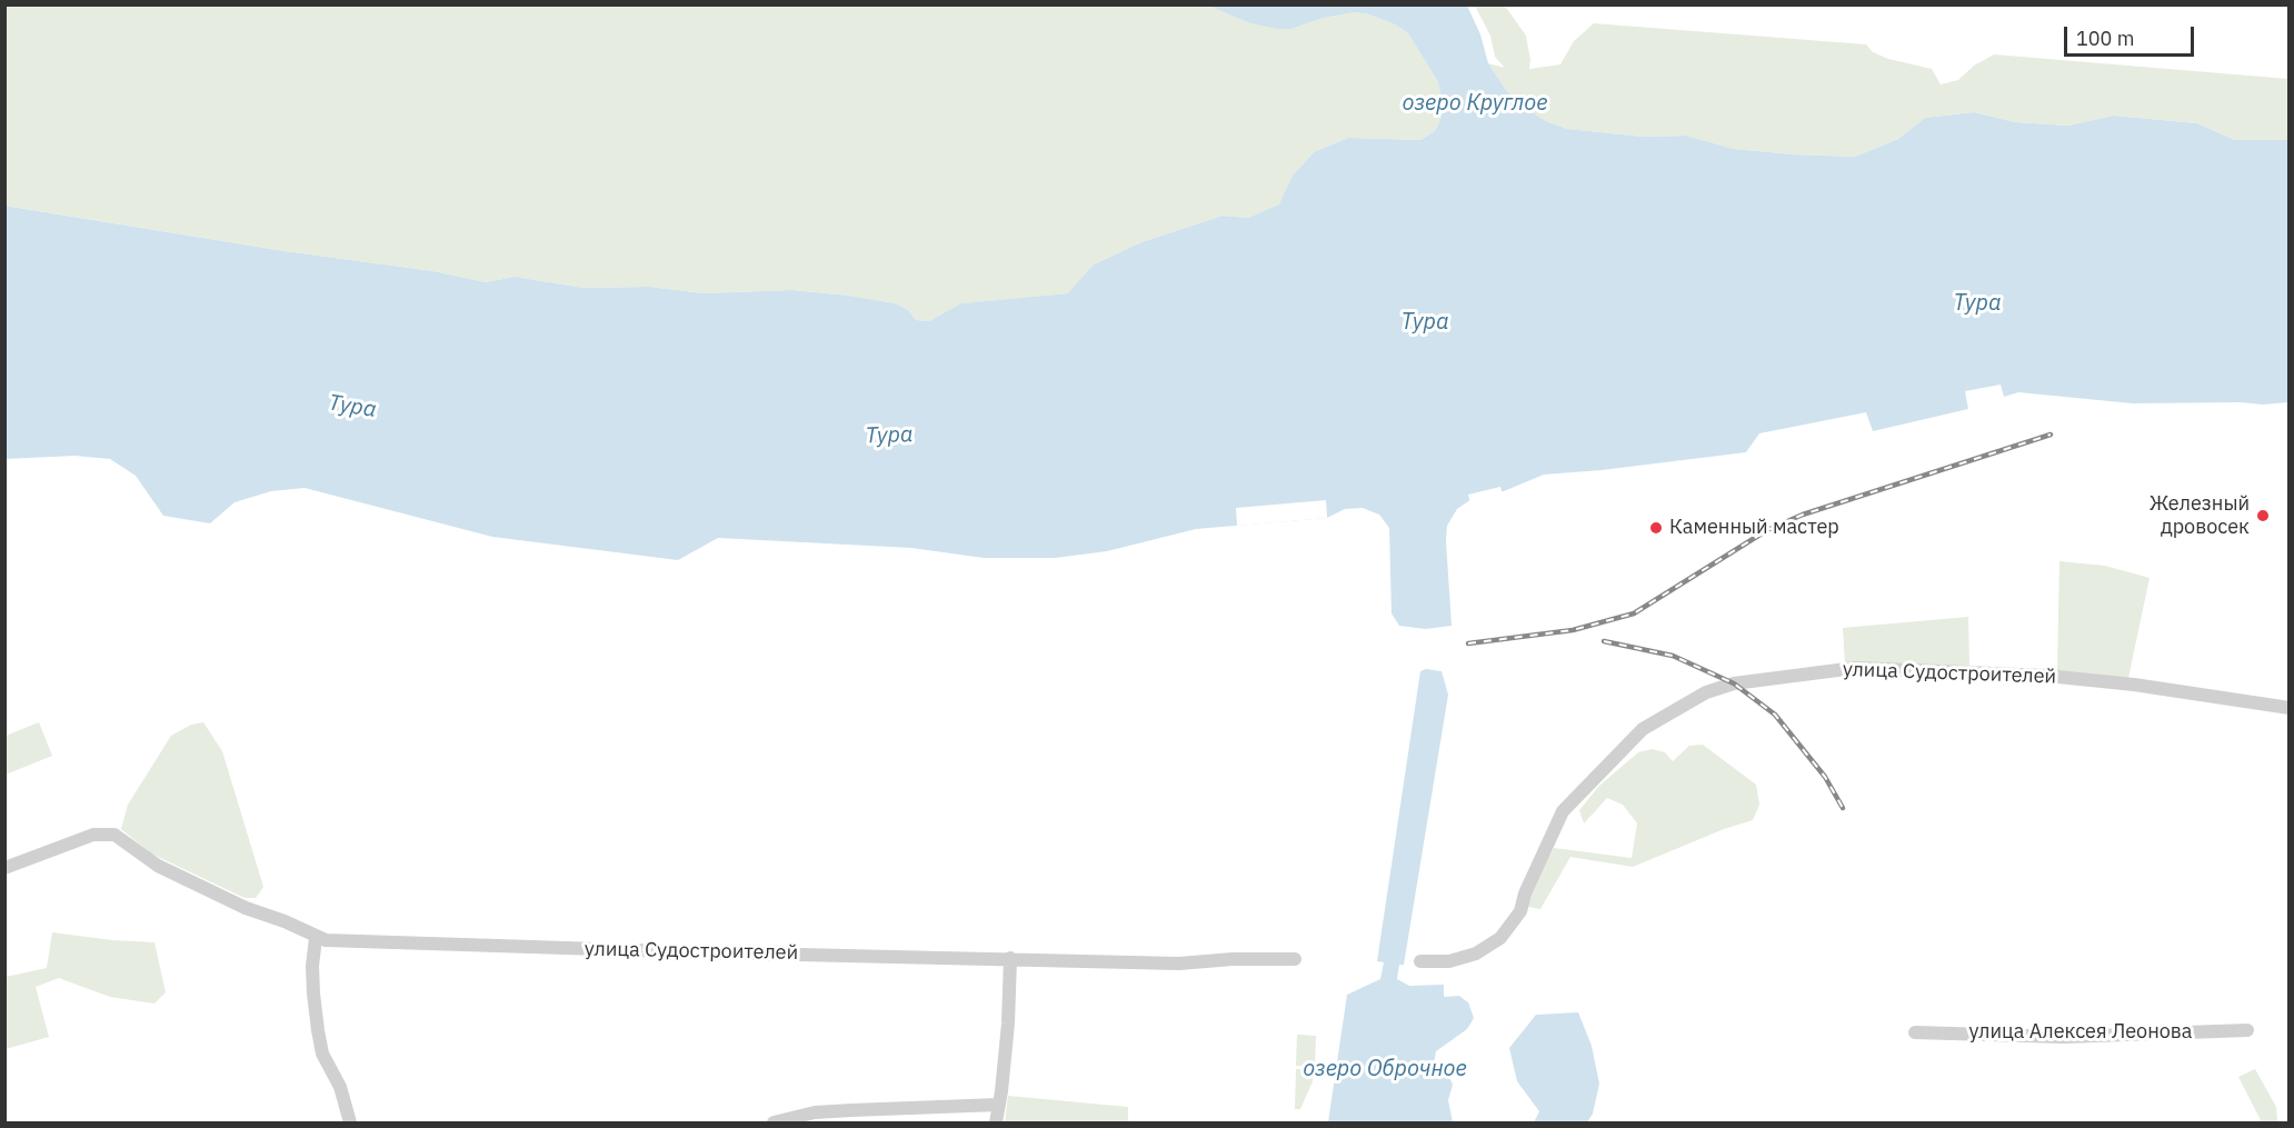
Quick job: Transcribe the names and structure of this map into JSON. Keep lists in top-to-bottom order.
{
  "streets": {
    "street": ["улица Судостроителей", "улица Алексея Леонова"]
  },
  "water": ["озеро Круглое", "Тура", "озеро Оброчное"],
  "places": ["Железный дровосек", "Каменный мастер"],
  "scale_bar": "100 m"
}
